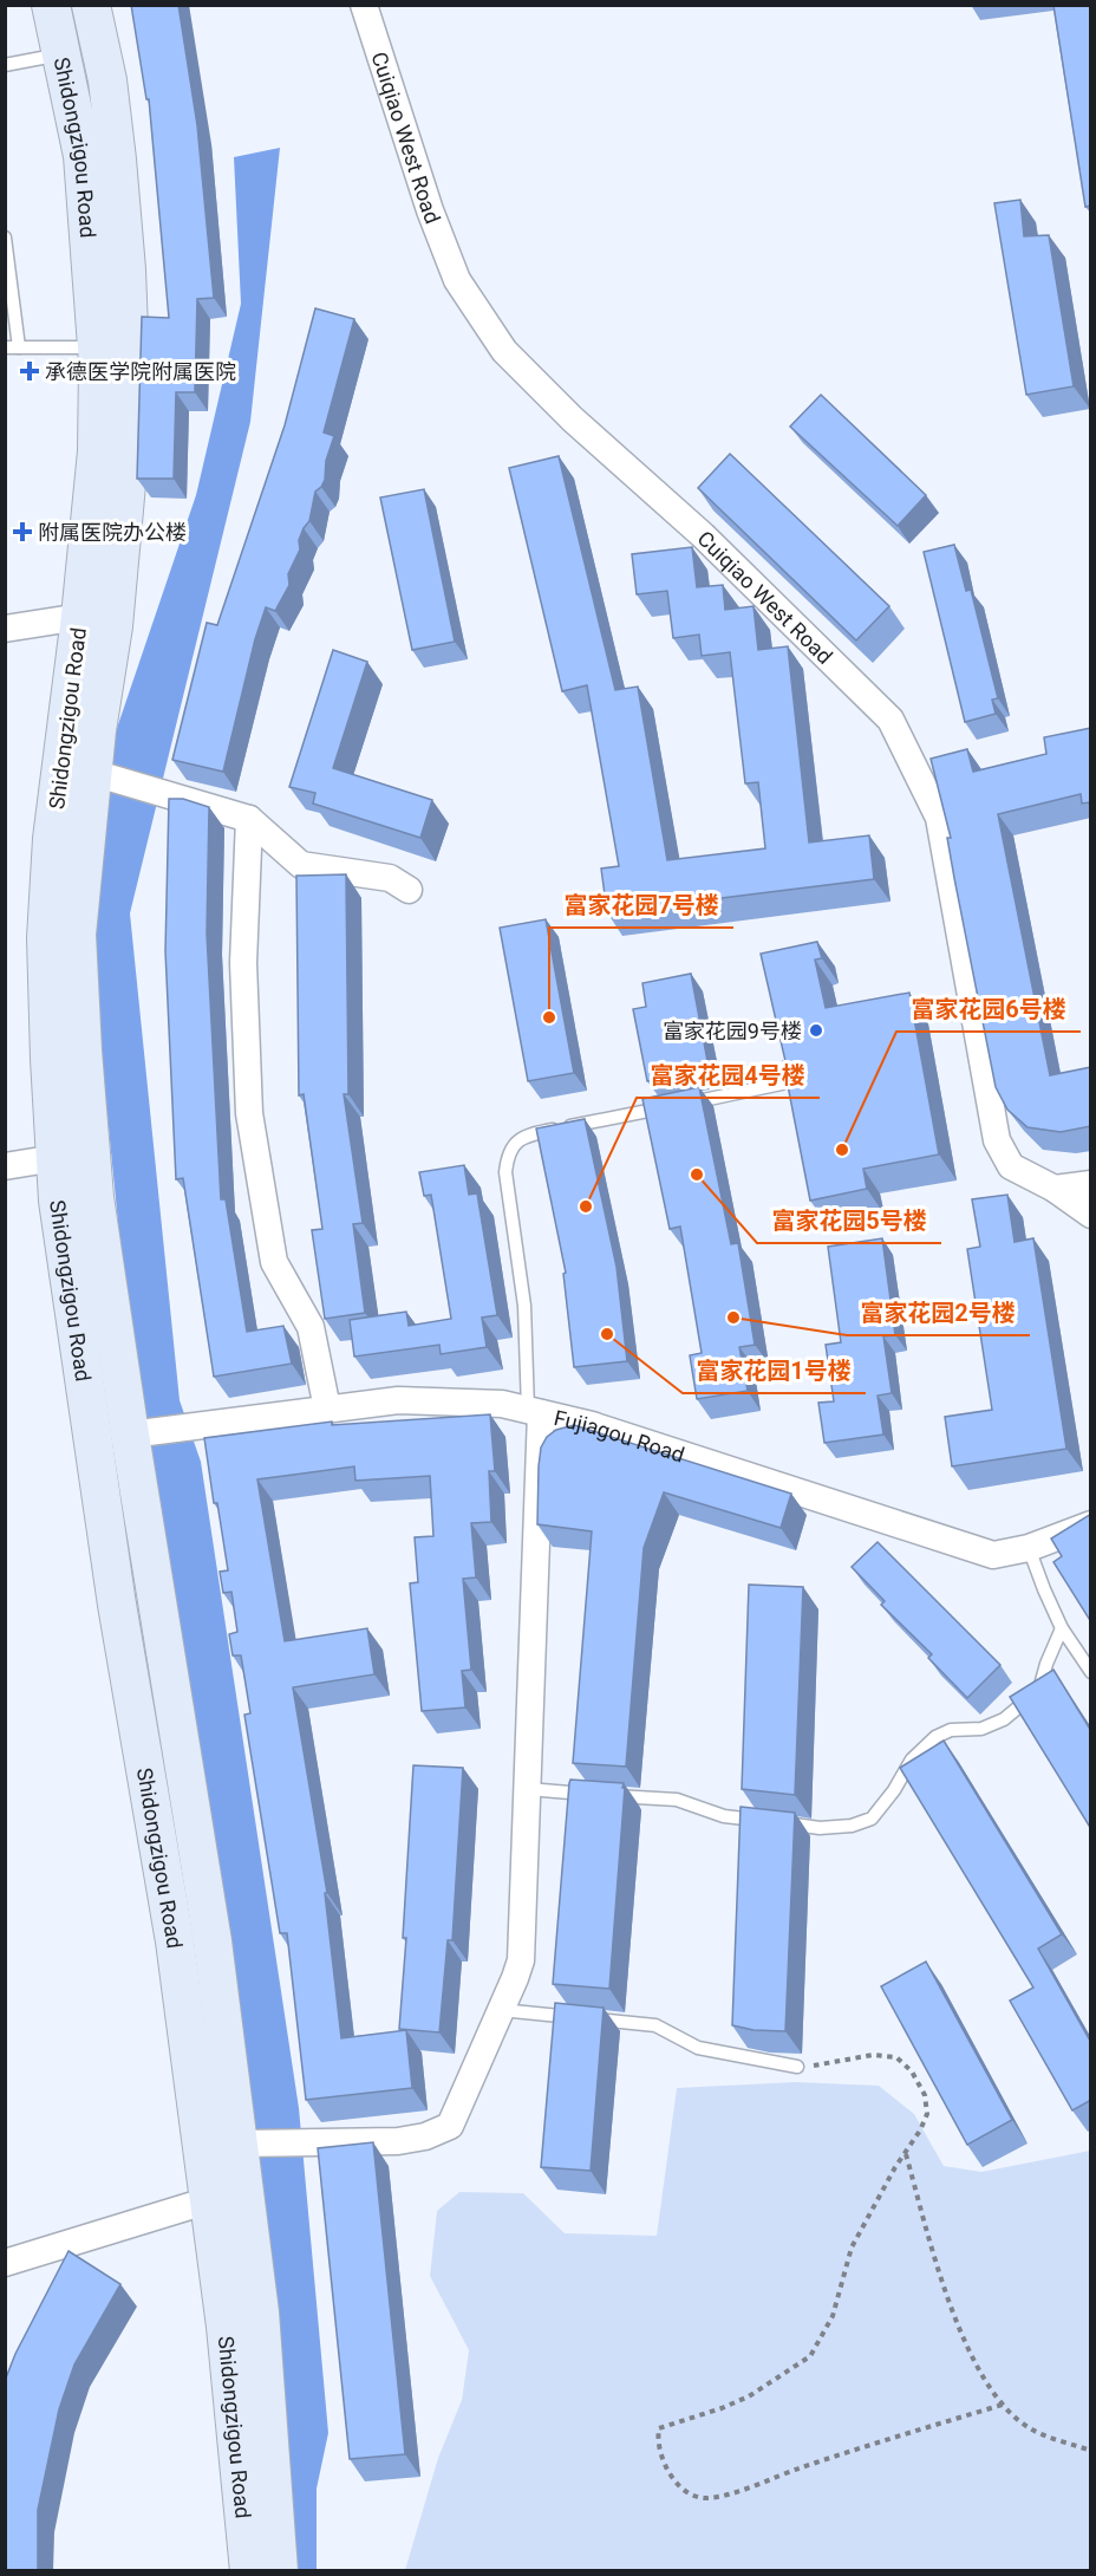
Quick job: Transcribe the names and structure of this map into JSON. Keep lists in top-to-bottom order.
{
  "streets": {
    "main road": ["Shidongzigou Road"],
    "street": ["Cuiqiao West Road", "Fujiagou Road"]
  },
  "crossings": [
    ["Shidongzigou Road", "Fujiagou Road"]
  ],
  "places": {
    "health": ["承德医学院附属医院", "附属医院办公楼"],
    "other": [
      "富家花园7号楼",
      "富家花园9号楼",
      "富家花园6号楼",
      "富家花园5号楼",
      "富家花园4号楼",
      "富家花园2号楼",
      "富家花园1号楼"
    ]
  }
}
